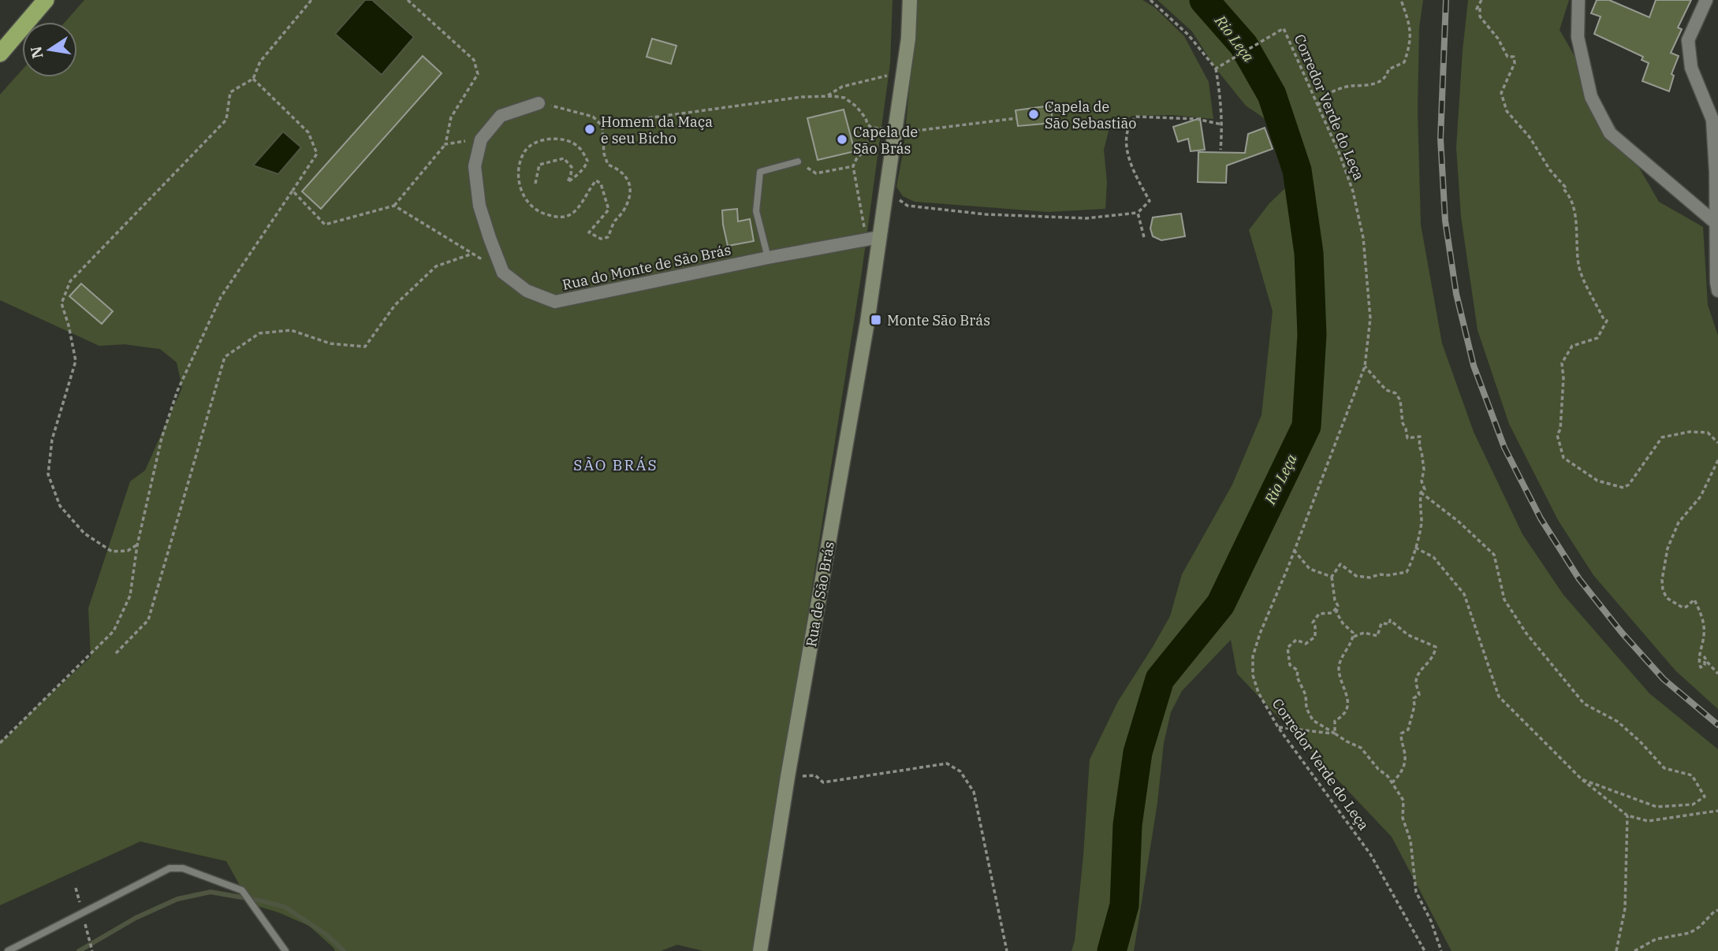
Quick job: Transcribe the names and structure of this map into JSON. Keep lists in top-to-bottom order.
{
  "streets": {
    "main road": ["Rua de São Brás"],
    "street": ["Rua do Monte de São Brás"],
    "path": ["Corredor Verde do Leça"]
  },
  "crossings": [
    ["Rua do Monte de São Brás", "Rua de São Brás"]
  ],
  "districts": ["SÃO BRÁS"],
  "water": ["Rio Leça"],
  "places": {
    "other": ["Capela de São Sebastião", "Homem da Maça e seu Bicho", "Capela de São Brás"],
    "transit": ["Monte São Brás"]
  },
  "north": "left"
}
